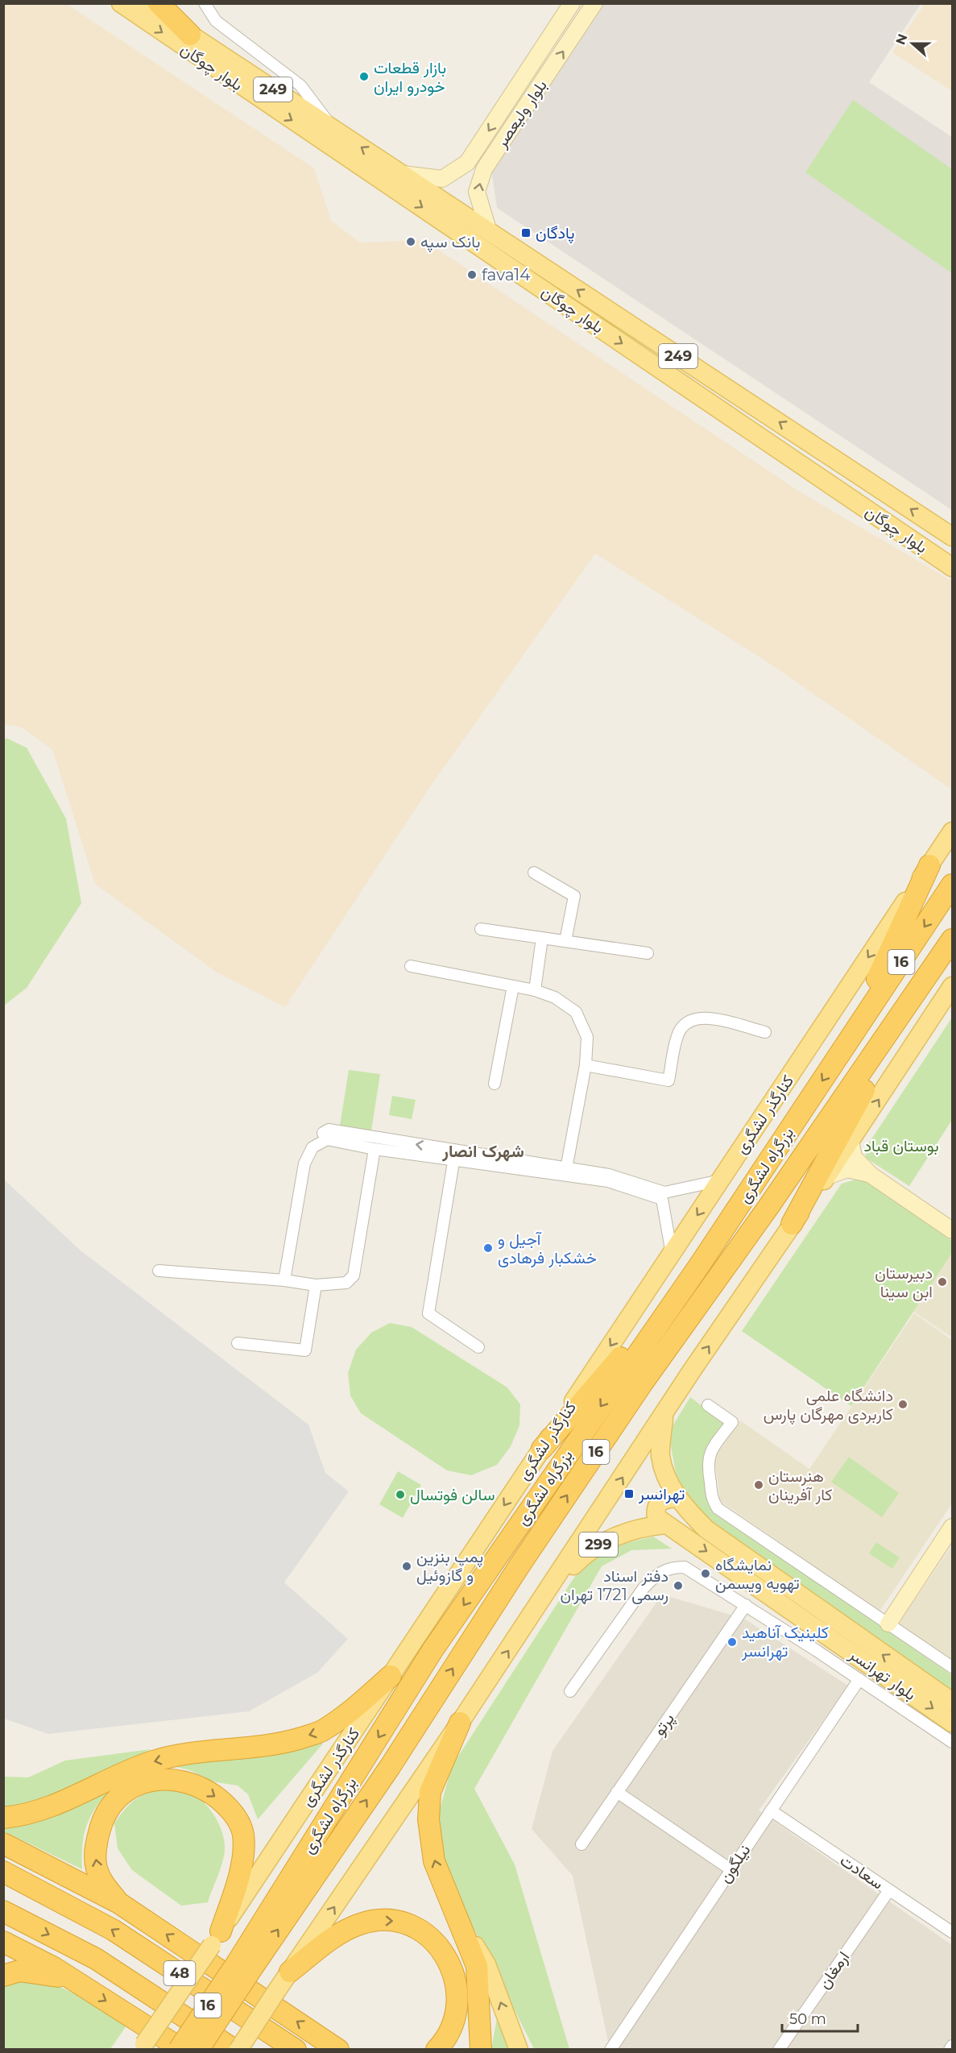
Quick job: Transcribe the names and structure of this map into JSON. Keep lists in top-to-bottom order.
{
  "streets": {
    "highway": ["16", "بزرگراه لشگری", "48"],
    "main road": [
      "بلوار چوگان",
      "249",
      "بلوار ولیعصر",
      "کنارگذر لشگری",
      "299",
      "بلوار تهرانسر"
    ],
    "street": [
      "پرتو",
      "نیلگون",
      "سعادت",
      "ارمغان"
    ]
  },
  "crossings": [
    ["بلوار چوگان", "بلوار ولیعصر"],
    ["299", "بلوار تهرانسر"],
    ["نیلگون", "سعادت"],
    ["سعادت", "ارمغان"]
  ],
  "districts": ["شهرک انصار"],
  "parks": ["بوستان قباد"],
  "places": {
    "other": [
      "بازار قطعات خودرو ایران",
      "بانک سپه",
      "fava14",
      "آجیل و خشکبار فرهادی",
      "دبیرستان ابن سینا",
      "دانشگاه علمی کاربردی مهرگان پارس",
      "هنرستان کار آفرینان",
      "سالن فوتسال",
      "پمپ بنزین و گازوئیل",
      "نمایشگاه تهویه ویسمن",
      "دفتر اسناد رسمی 1721 تهران",
      "کلینیک آناهید تهرانسر"
    ],
    "transit": ["پادگان", "تهرانسر"]
  },
  "scale_bar": "50 m",
  "north": "left"
}
